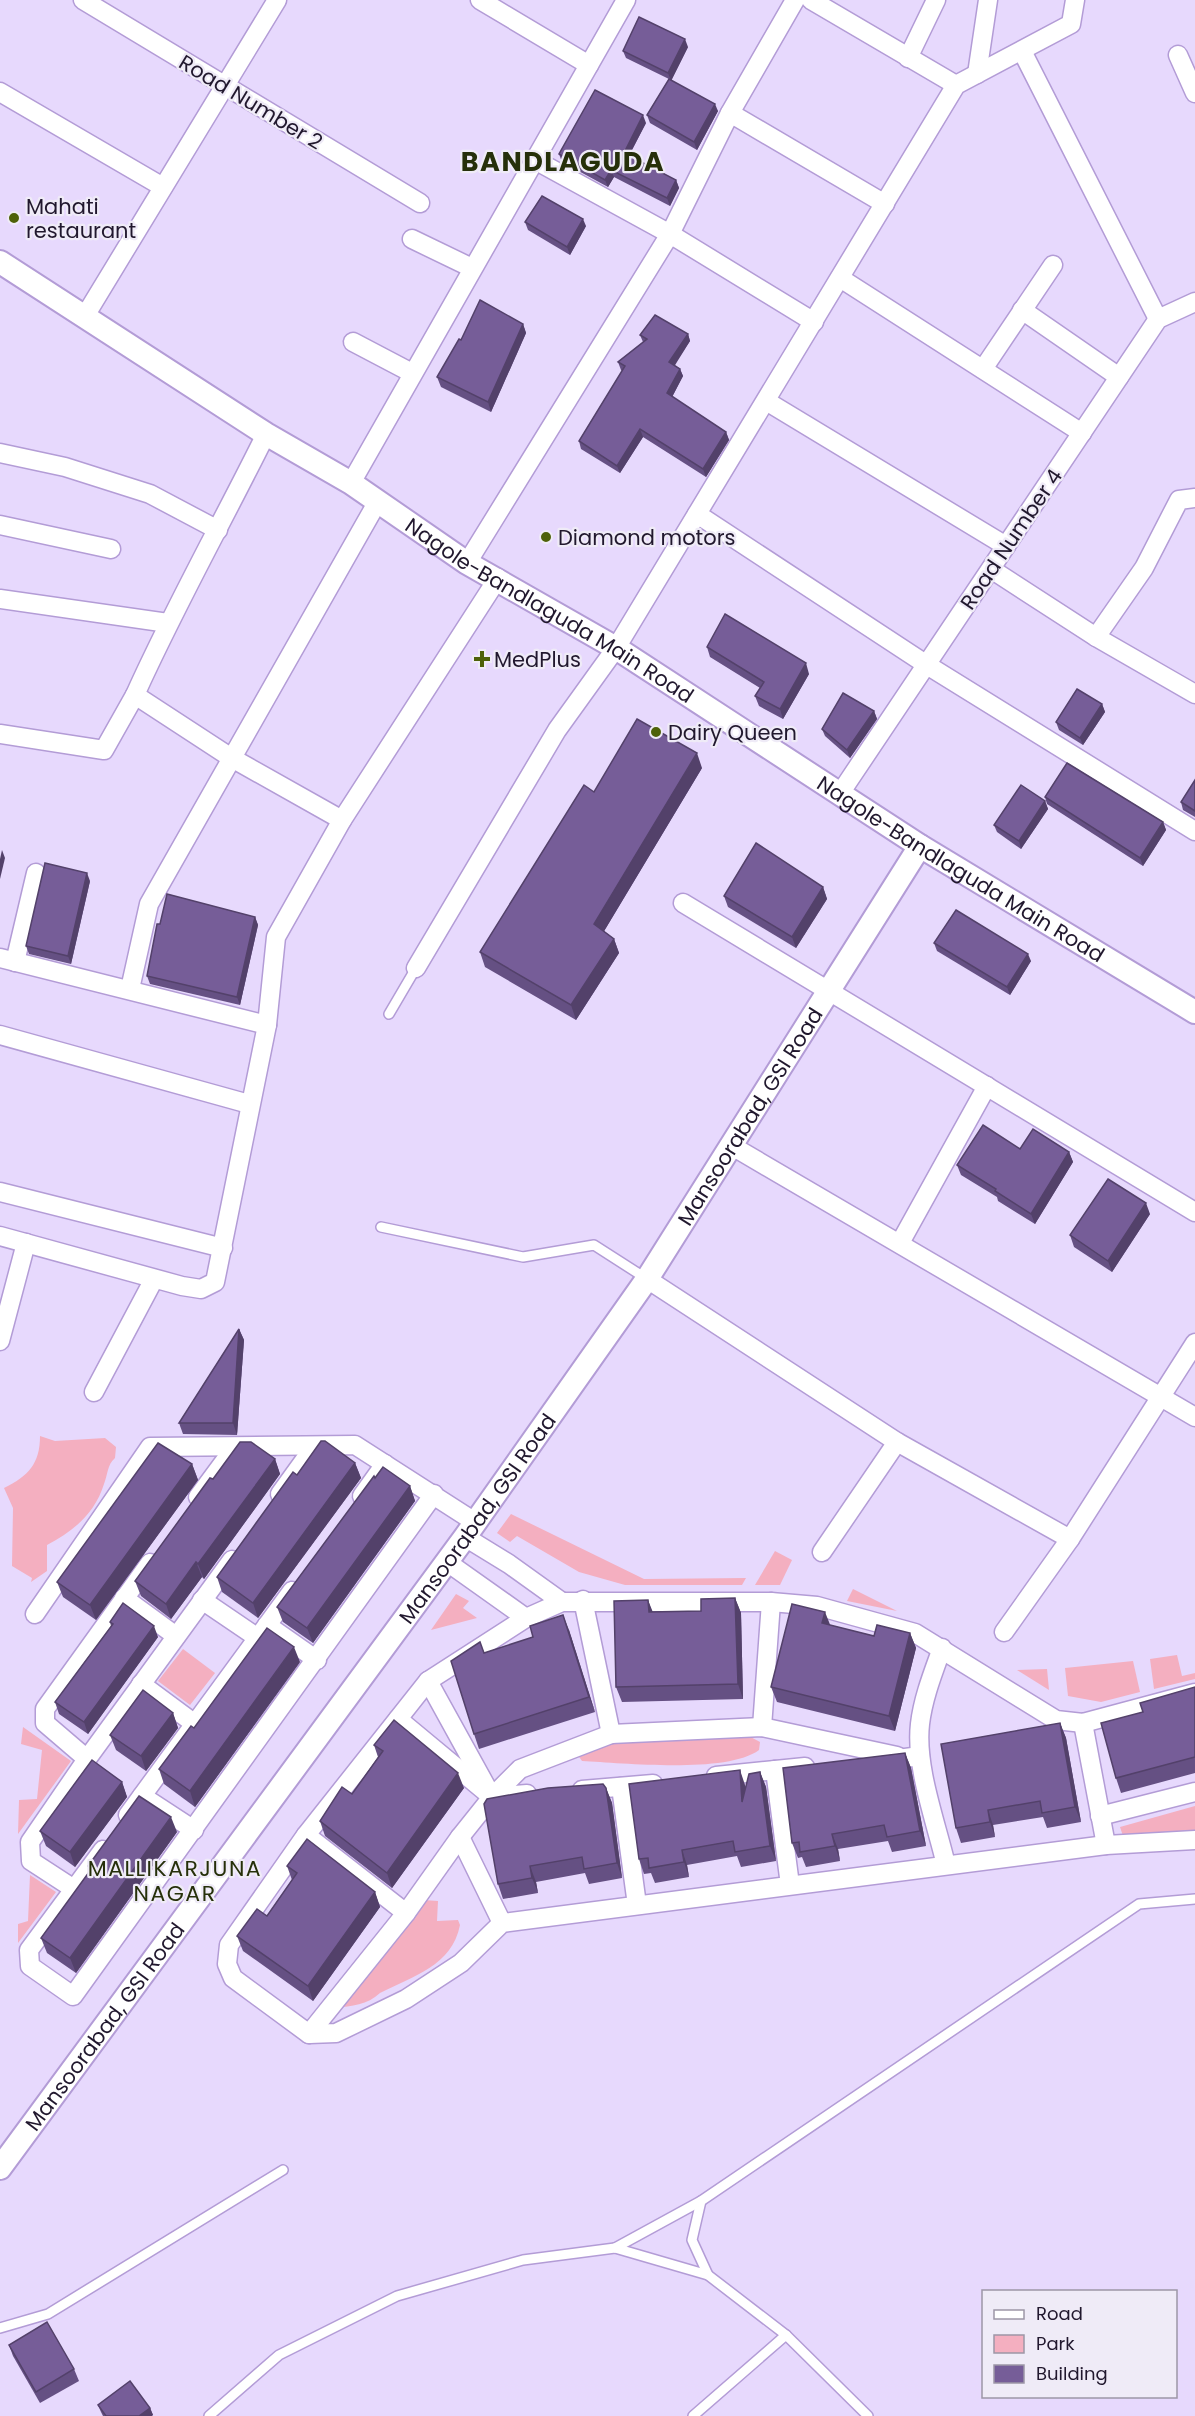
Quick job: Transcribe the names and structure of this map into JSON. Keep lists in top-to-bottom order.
{
  "streets": {
    "street": [
      "Road Number 2",
      "Road Number 4",
      "Nagole-Bandlaguda Main Road",
      "Mansoorabad, GSI Road"
    ]
  },
  "crossings": [
    ["Road Number 4", "Nagole-Bandlaguda Main Road"],
    ["Nagole-Bandlaguda Main Road", "Mansoorabad, GSI Road"]
  ],
  "districts": ["BANDLAGUDA", "MALLIKARJUNA NAGAR"],
  "places": {
    "other": ["Mahati restaurant", "Diamond motors", "Dairy Queen"],
    "health": ["MedPlus"]
  },
  "legend": ["Road", "Park", "Building"]
}
